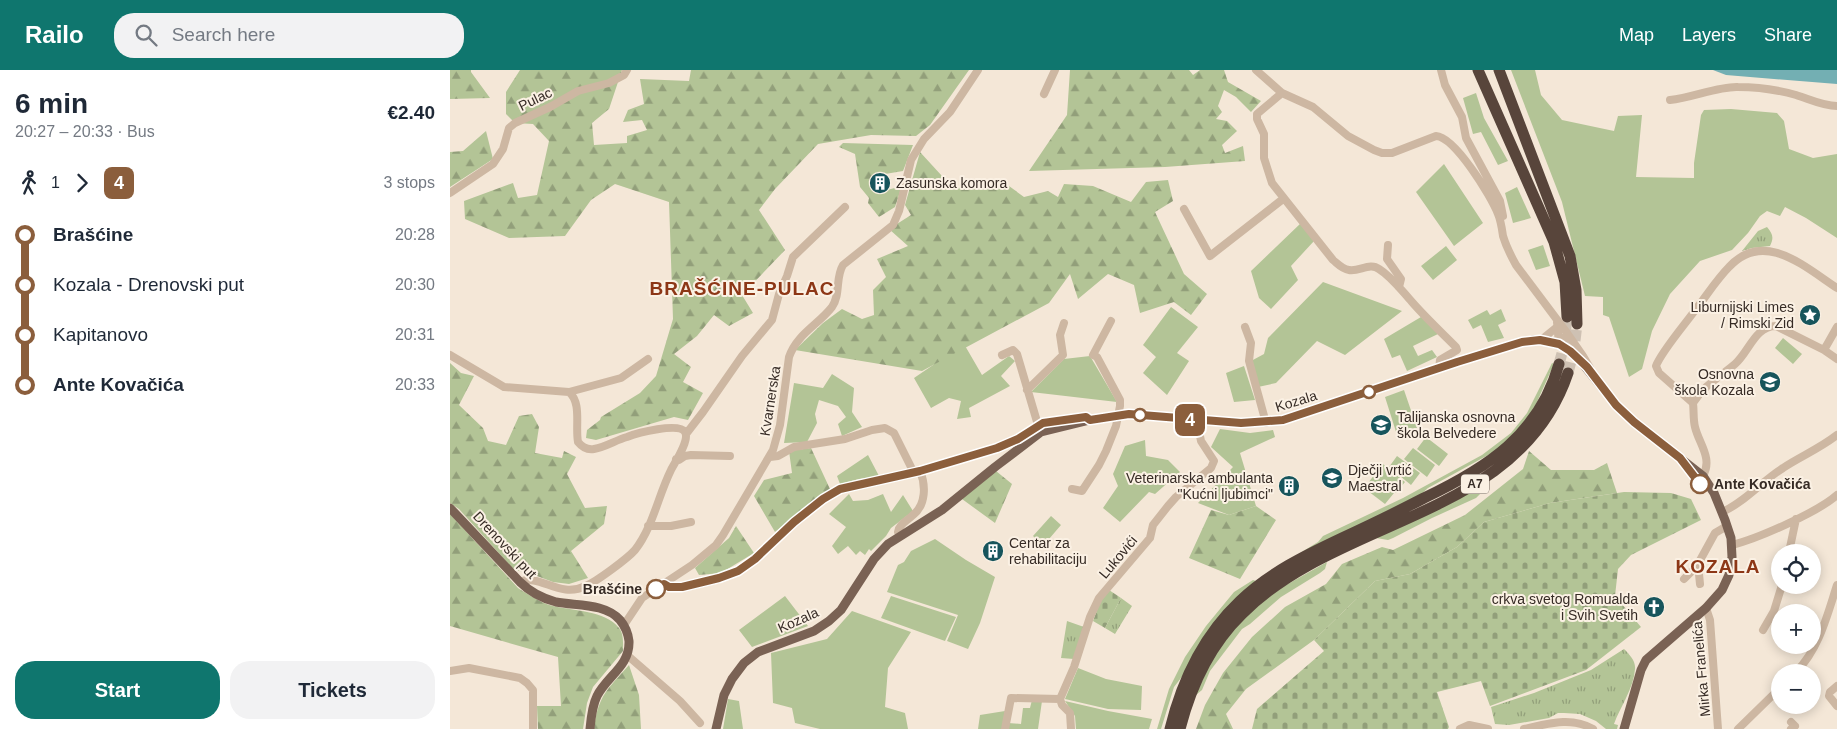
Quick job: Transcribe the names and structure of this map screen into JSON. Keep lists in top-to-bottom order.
{
  "streets": {
    "highway": ["A7"],
    "main road": ["Kozala", "Drenovski put"],
    "street": [
      "Pulac",
      "Kvarnerska",
      "Lukovići",
      "Mirka Franelića"
    ]
  },
  "crossings": [
    ["Kvarnerska", "Drenovski put"],
    ["Kozala", "Lukovići"]
  ],
  "districts": ["BRAŠĆINE-PULAC", "KOZALA"],
  "places": {
    "building": ["Zasunska komora", "Veterinarska ambulanta \"Kućni ljubimci\"", "Centar za rehabilitaciju"],
    "place": ["Liburnijski Limes / Rimski Zid"],
    "school or university": ["Osnovna škola Kozala", "Talijanska osnovna škola Belvedere", "Dječji vrtić Maestral"],
    "other": ["Ante Kovačića", "Brašćine"],
    "church": ["crkva svetog Romualda i Svih Svetih"]
  },
  "lines": ["bus line 4"],
  "page": {
    "header": "Railo",
    "search": "Search here",
    "nav": ["Map", "Layers", "Share"],
    "heading": ["6 min", "20:27 – 20:33 · Bus", "€2.40"],
    "on_map": "4",
    "legs": ["1", "4", "3 stops"],
    "list": [
      {
        "name": "Brašćine",
        "value": "20:28"
      },
      {
        "name": "Kozala - Drenovski put",
        "value": "20:30"
      },
      {
        "name": "Kapitanovo",
        "value": "20:31"
      },
      {
        "name": "Ante Kovačića",
        "value": "20:33"
      }
    ],
    "map_buttons": ["+", "−"],
    "buttons": ["Start", "Tickets"]
  }
}
